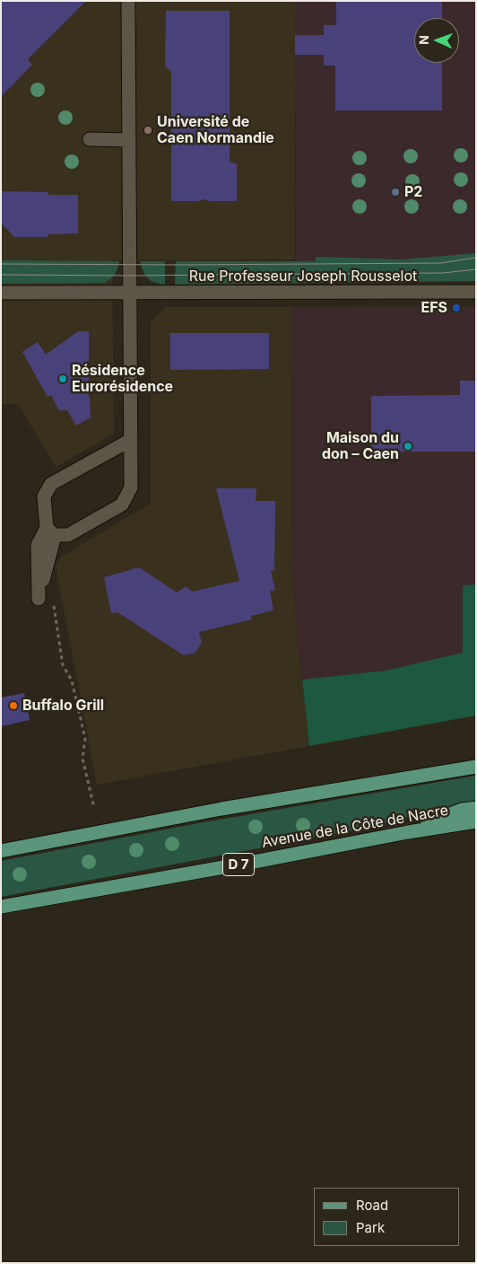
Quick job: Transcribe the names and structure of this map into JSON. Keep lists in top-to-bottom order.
{
  "streets": {
    "main road": ["Avenue de la Côte de Nacre", "D 7"],
    "street": ["Rue Professeur Joseph Rousselot"]
  },
  "places": [
    "Université de Caen Normandie",
    "P2",
    "EFS",
    "Résidence Eurorésidence",
    "Maison du don – Caen",
    "Buffalo Grill"
  ],
  "legend": ["Road", "Park"],
  "north": "left"
}
